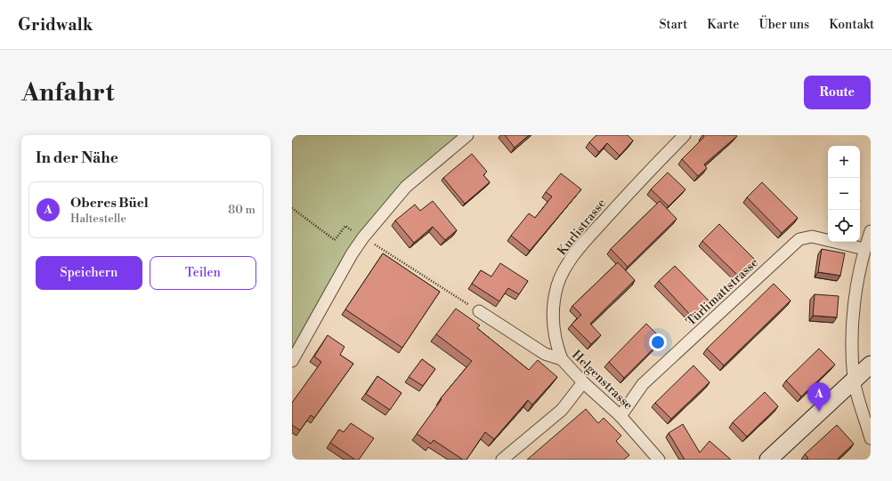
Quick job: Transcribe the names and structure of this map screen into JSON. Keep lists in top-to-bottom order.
{
  "streets": {
    "street": ["Kurlistrasse", "Türlimattstrasse", "Helgenstrasse"]
  },
  "crossings": [
    ["Kurlistrasse", "Helgenstrasse"],
    ["Türlimattstrasse", "Helgenstrasse"]
  ],
  "page": {
    "header": "Gridwalk",
    "nav": [
      "Start",
      "Karte",
      "Über uns",
      "Kontakt"
    ],
    "buttons": [
      "Route",
      ["Speichern", "Teilen"]
    ],
    "title": "Anfahrt",
    "heading": "In der Nähe",
    "map_buttons": ["+", "−"],
    "list": [
      {
        "mark": "A",
        "name": "Oberes Büel",
        "note": "Haltestelle",
        "value": "80 m"
      }
    ],
    "pins": "A"
  }
}
